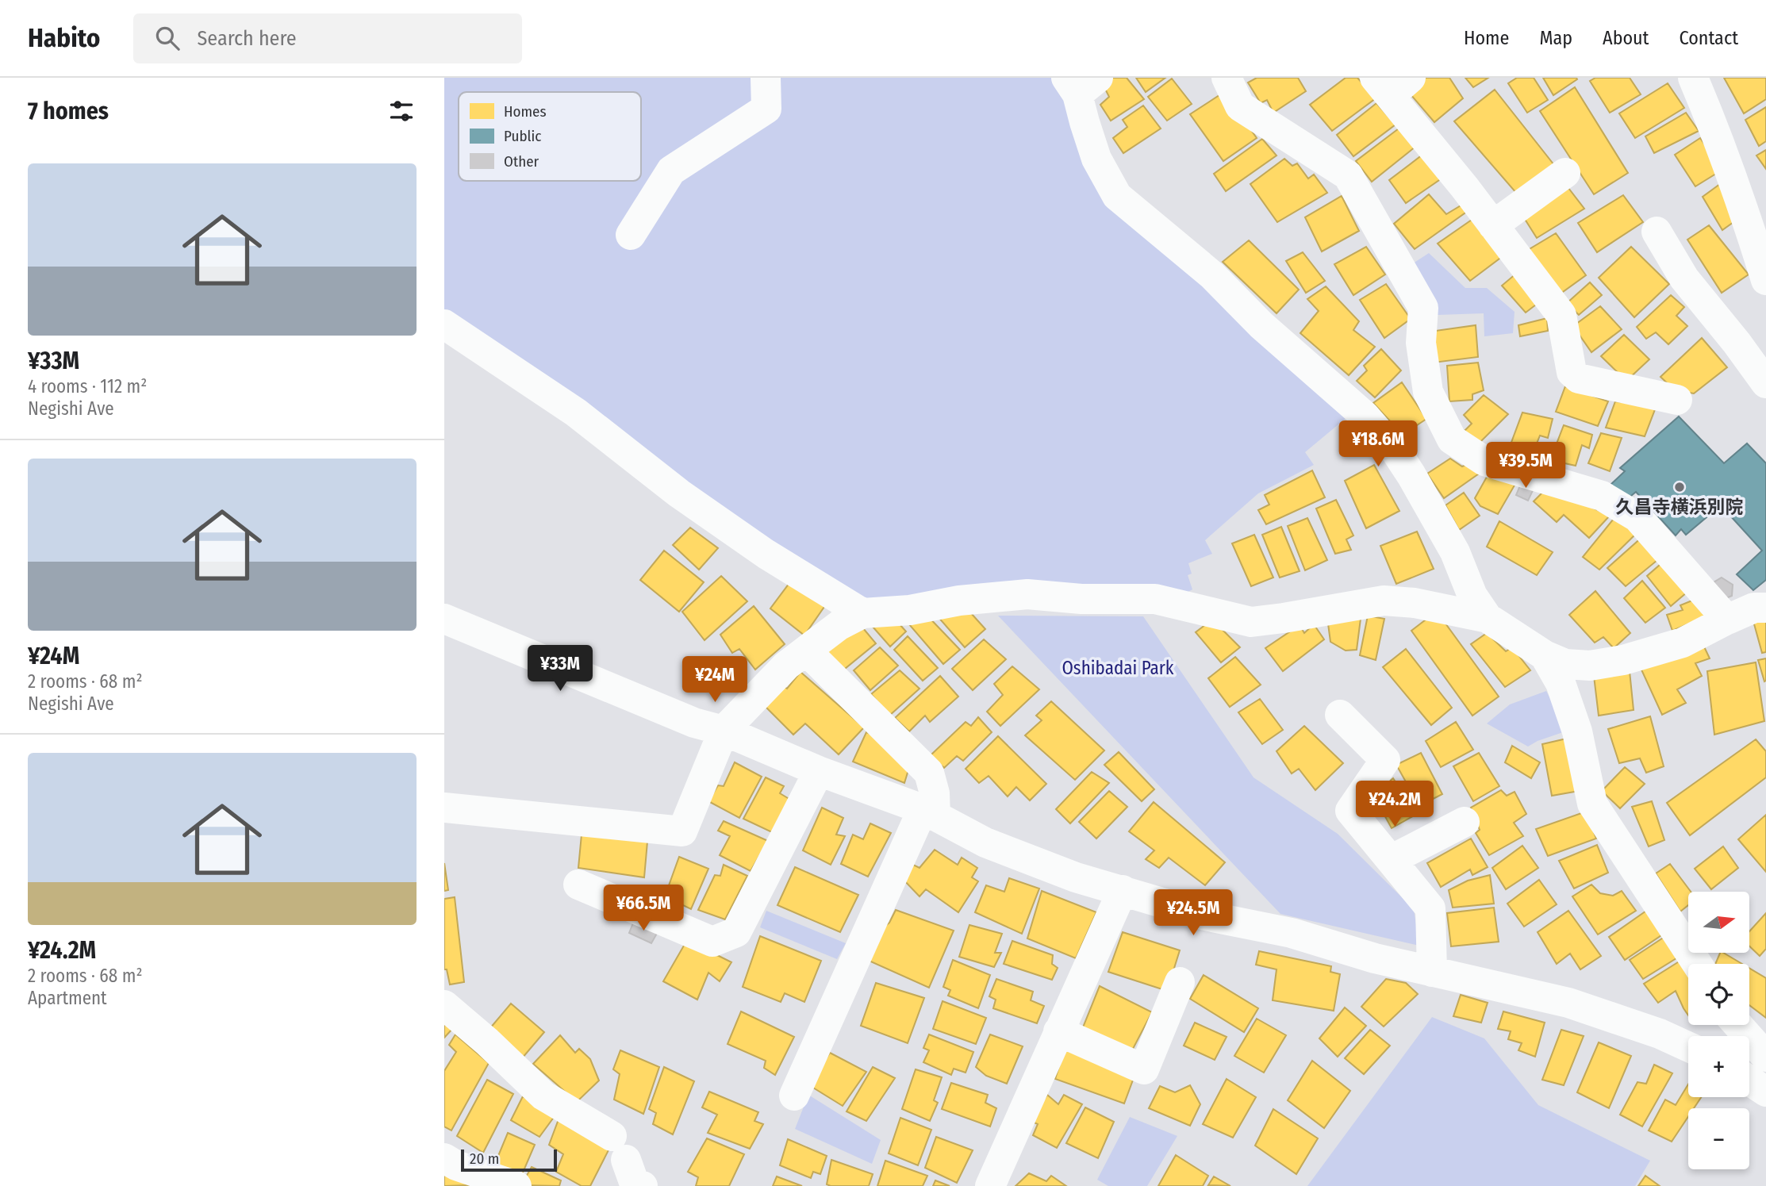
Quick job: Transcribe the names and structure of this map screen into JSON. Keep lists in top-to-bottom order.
{
  "parks": ["Oshibadai Park"],
  "places": ["久昌寺横浜別院"],
  "legend": ["Homes", "Public", "Other"],
  "scale_bar": "20 m",
  "north": "right",
  "page": {
    "header": "Habito",
    "search": "Search here",
    "nav": [
      "Home",
      "Map",
      "About",
      "Contact"
    ],
    "heading": "7 homes",
    "list": [
      {
        "name": "¥33M",
        "note": "4 rooms · 112 m² · Negishi Ave"
      },
      {
        "name": "¥24M",
        "note": "2 rooms · 68 m² · Negishi Ave"
      },
      {
        "name": "¥24.2M",
        "note": "2 rooms · 68 m² · Apartment"
      }
    ],
    "price": [
      "¥18.6M",
      "¥39.5M",
      "¥33M",
      "¥24M",
      "¥24.2M",
      "¥66.5M",
      "¥24.5M"
    ],
    "map_buttons": ["+", "−"],
    "scale": "20 m"
  }
}
